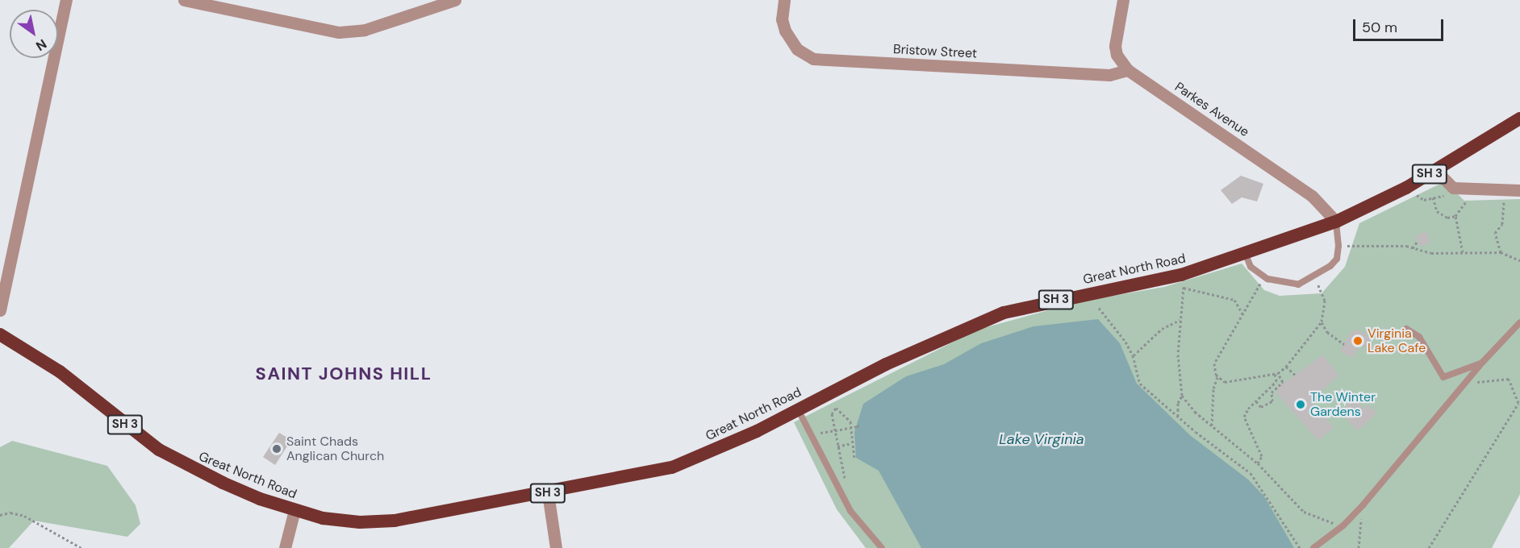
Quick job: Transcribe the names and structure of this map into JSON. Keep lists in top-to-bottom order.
{
  "streets": {
    "highway": ["SH 3", "Great North Road"],
    "street": ["Bristow Street", "Parkes Avenue"]
  },
  "crossings": [
    ["Bristow Street", "Parkes Avenue"],
    ["Parkes Avenue", "Great North Road"]
  ],
  "districts": ["SAINT JOHNS HILL"],
  "water": ["Lake Virginia"],
  "places": ["Virginia Lake Cafe", "The Winter Gardens", "Saint Chads Anglican Church"],
  "scale_bar": "50 m",
  "north": "bottom right"
}
